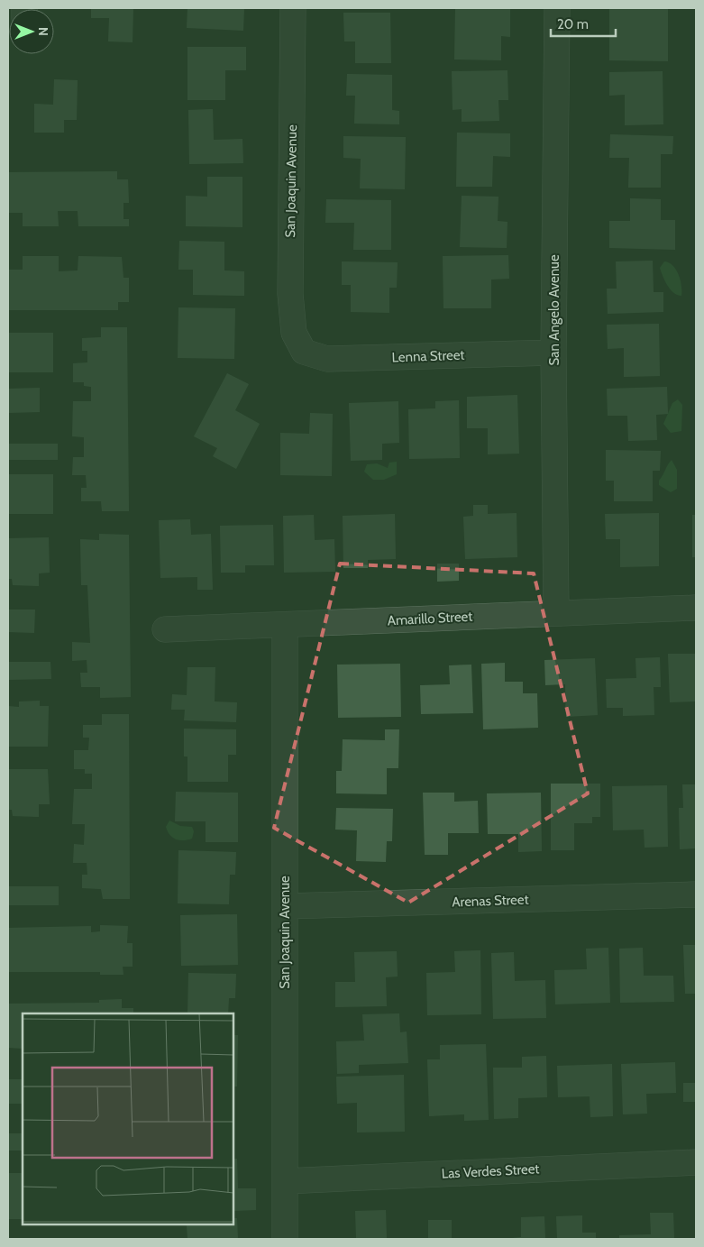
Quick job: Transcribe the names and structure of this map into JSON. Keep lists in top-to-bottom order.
{
  "streets": {
    "street": [
      "San Joaquin Avenue",
      "San Angelo Avenue",
      "Lenna Street",
      "Amarillo Street",
      "Arenas Street",
      "Las Verdes Street"
    ]
  },
  "crossings": [
    ["San Joaquin Avenue", "Lenna Street"],
    ["San Joaquin Avenue", "Amarillo Street"],
    ["San Joaquin Avenue", "Arenas Street"],
    ["San Joaquin Avenue", "Las Verdes Street"],
    ["San Angelo Avenue", "Lenna Street"],
    ["San Angelo Avenue", "Amarillo Street"]
  ],
  "scale_bar": "20 m",
  "north": "right"
}
